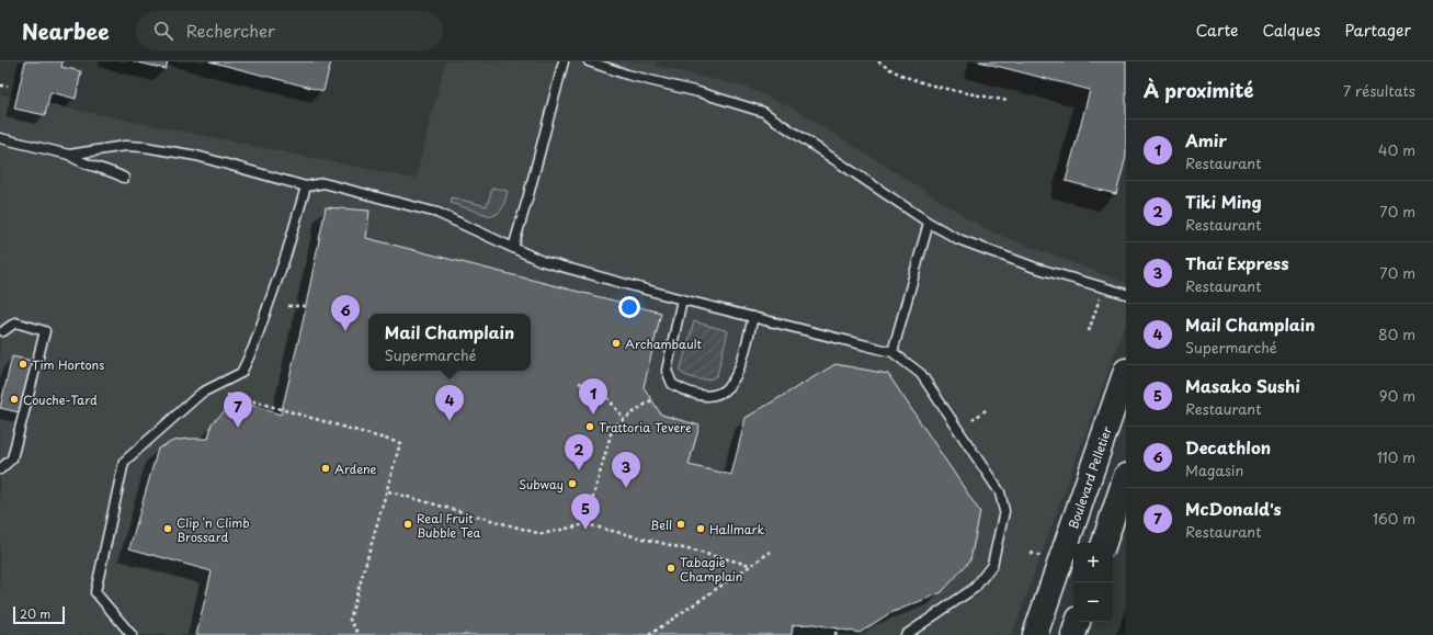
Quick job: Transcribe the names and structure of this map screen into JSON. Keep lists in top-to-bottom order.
{
  "streets": {
    "street": ["Boulevard Pelletier"]
  },
  "places": [
    "Archambault",
    "Tim Hortons",
    "Couche-Tard",
    "Trattoria Tevere",
    "Ardene",
    "Subway",
    "Real Fruit Bubble Tea",
    "Bell",
    "Clip ‘n Climb Brossard",
    "Hallmark",
    "Tabagie Champlain"
  ],
  "scale_bar": "20 m",
  "page": {
    "header": "Nearbee",
    "search": "Rechercher",
    "nav": ["Carte", "Calques", "Partager"],
    "heading": ["À proximité", "7 résultats"],
    "list": [
      {
        "mark": "1",
        "name": "Amir",
        "note": "Restaurant",
        "value": "40 m"
      },
      {
        "mark": "2",
        "name": "Tiki Ming",
        "note": "Restaurant",
        "value": "70 m"
      },
      {
        "mark": "3",
        "name": "Thaï Express",
        "note": "Restaurant",
        "value": "70 m"
      },
      {
        "mark": "4",
        "name": "Mail Champlain",
        "note": "Supermarché",
        "value": "80 m"
      },
      {
        "mark": "5",
        "name": "Masako Sushi",
        "note": "Restaurant",
        "value": "90 m"
      },
      {
        "mark": "6",
        "name": "Decathlon",
        "note": "Magasin",
        "value": "110 m"
      },
      {
        "mark": "7",
        "name": "McDonald's",
        "note": "Restaurant",
        "value": "160 m"
      }
    ],
    "pins": [
      "6",
      "1",
      "4",
      "7",
      "2",
      "3",
      "5"
    ],
    "popup": ["Mail Champlain", "Supermarché"],
    "map_buttons": ["+", "−"],
    "scale": "20 m"
  }
}
